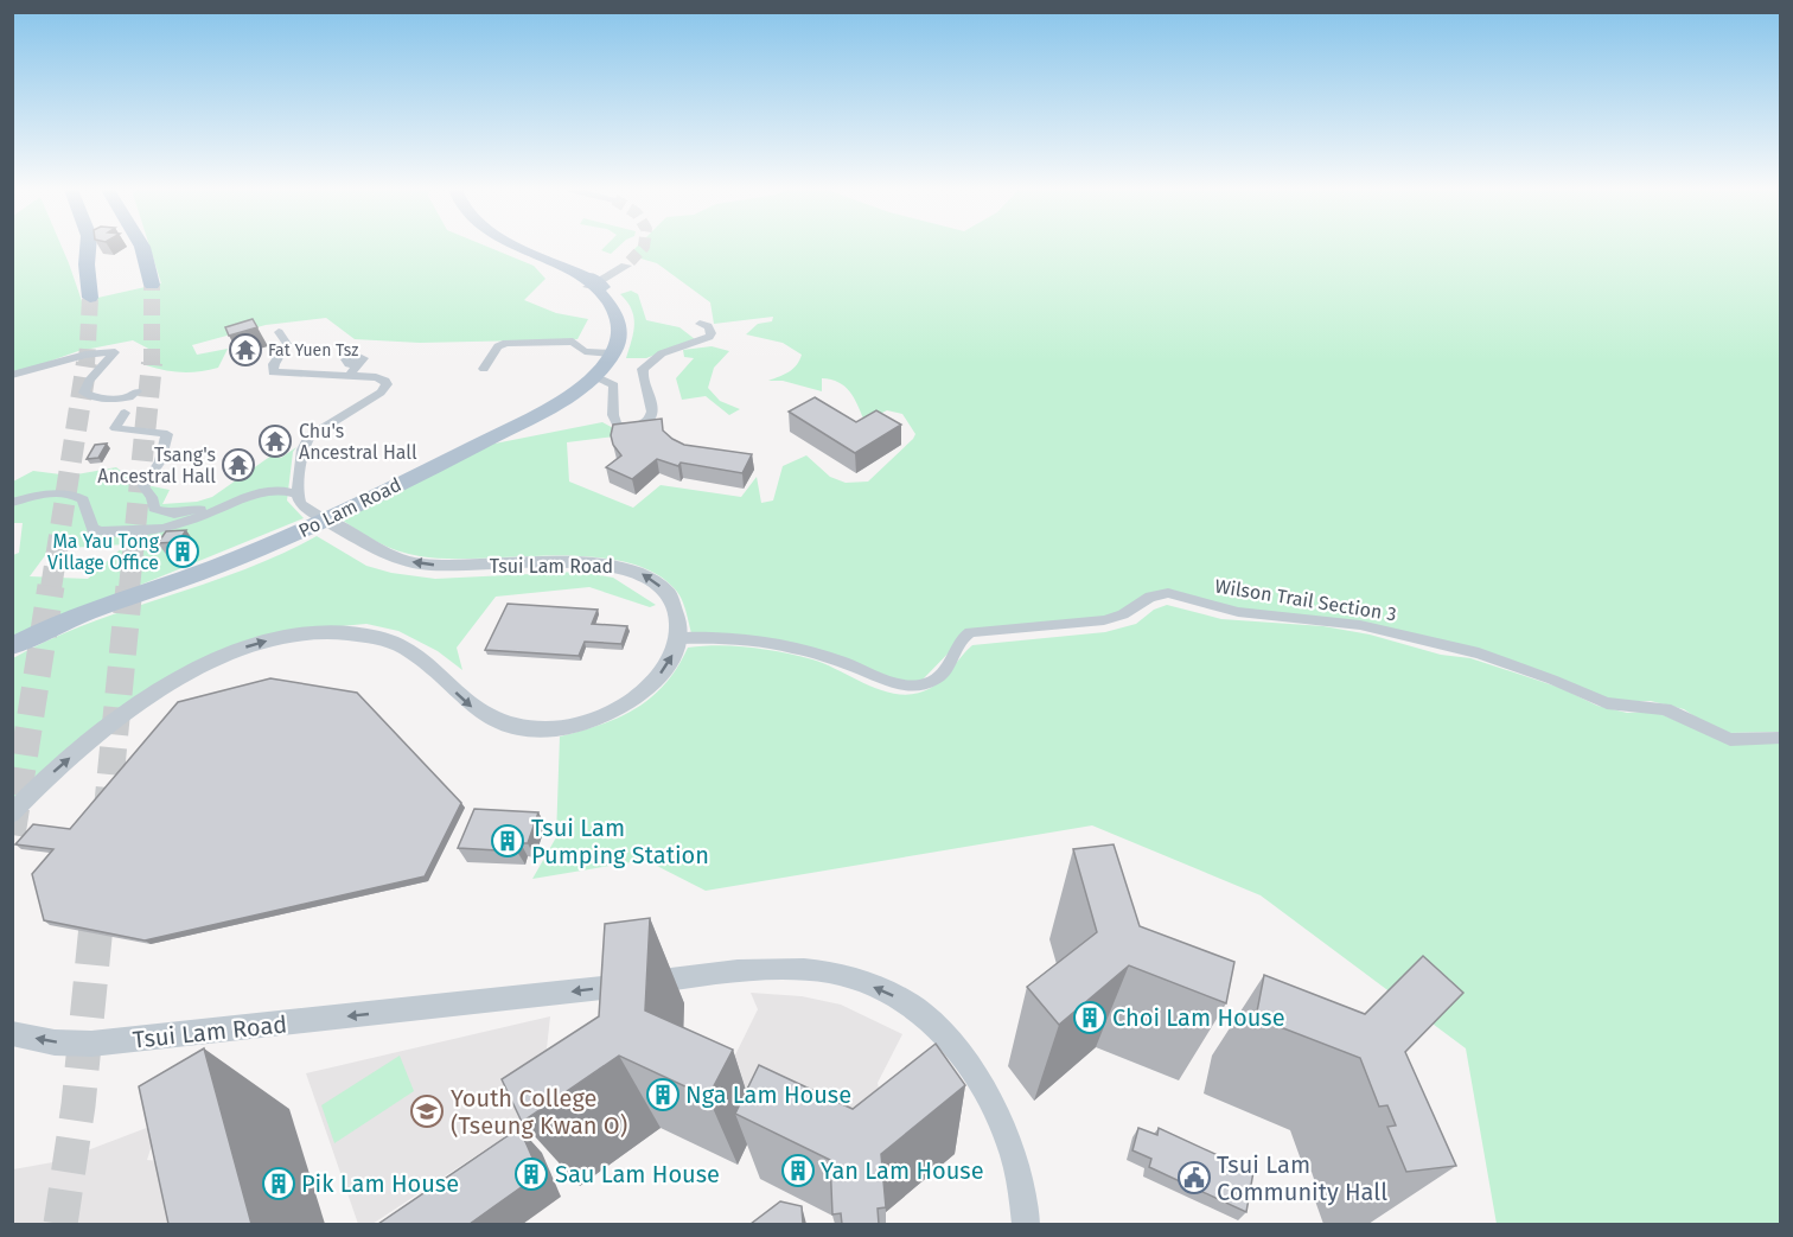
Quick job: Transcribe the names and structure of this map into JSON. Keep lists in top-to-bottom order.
{
  "streets": {
    "main road": ["Po Lam Road"],
    "street": ["Tsui Lam Road", "Wilson Trail Section 3"]
  },
  "crossings": [
    ["Po Lam Road", "Tsui Lam Road"],
    ["Tsui Lam Road", "Wilson Trail Section 3"]
  ],
  "one_way": ["Tsui Lam Road"],
  "places": {
    "temple": ["Fat Yuen Tsz", "Chu's Ancestral Hall", "Tsang's Ancestral Hall"],
    "building": [
      "Ma Yau Tong Village Office",
      "Tsui Lam Pumping Station",
      "Choi Lam House",
      "Nga Lam House",
      "Yan Lam House",
      "Sau Lam House",
      "Pik Lam House"
    ],
    "school or university": ["Youth College (Tseung Kwan O)"],
    "public building": ["Tsui Lam Community Hall"]
  }
}
